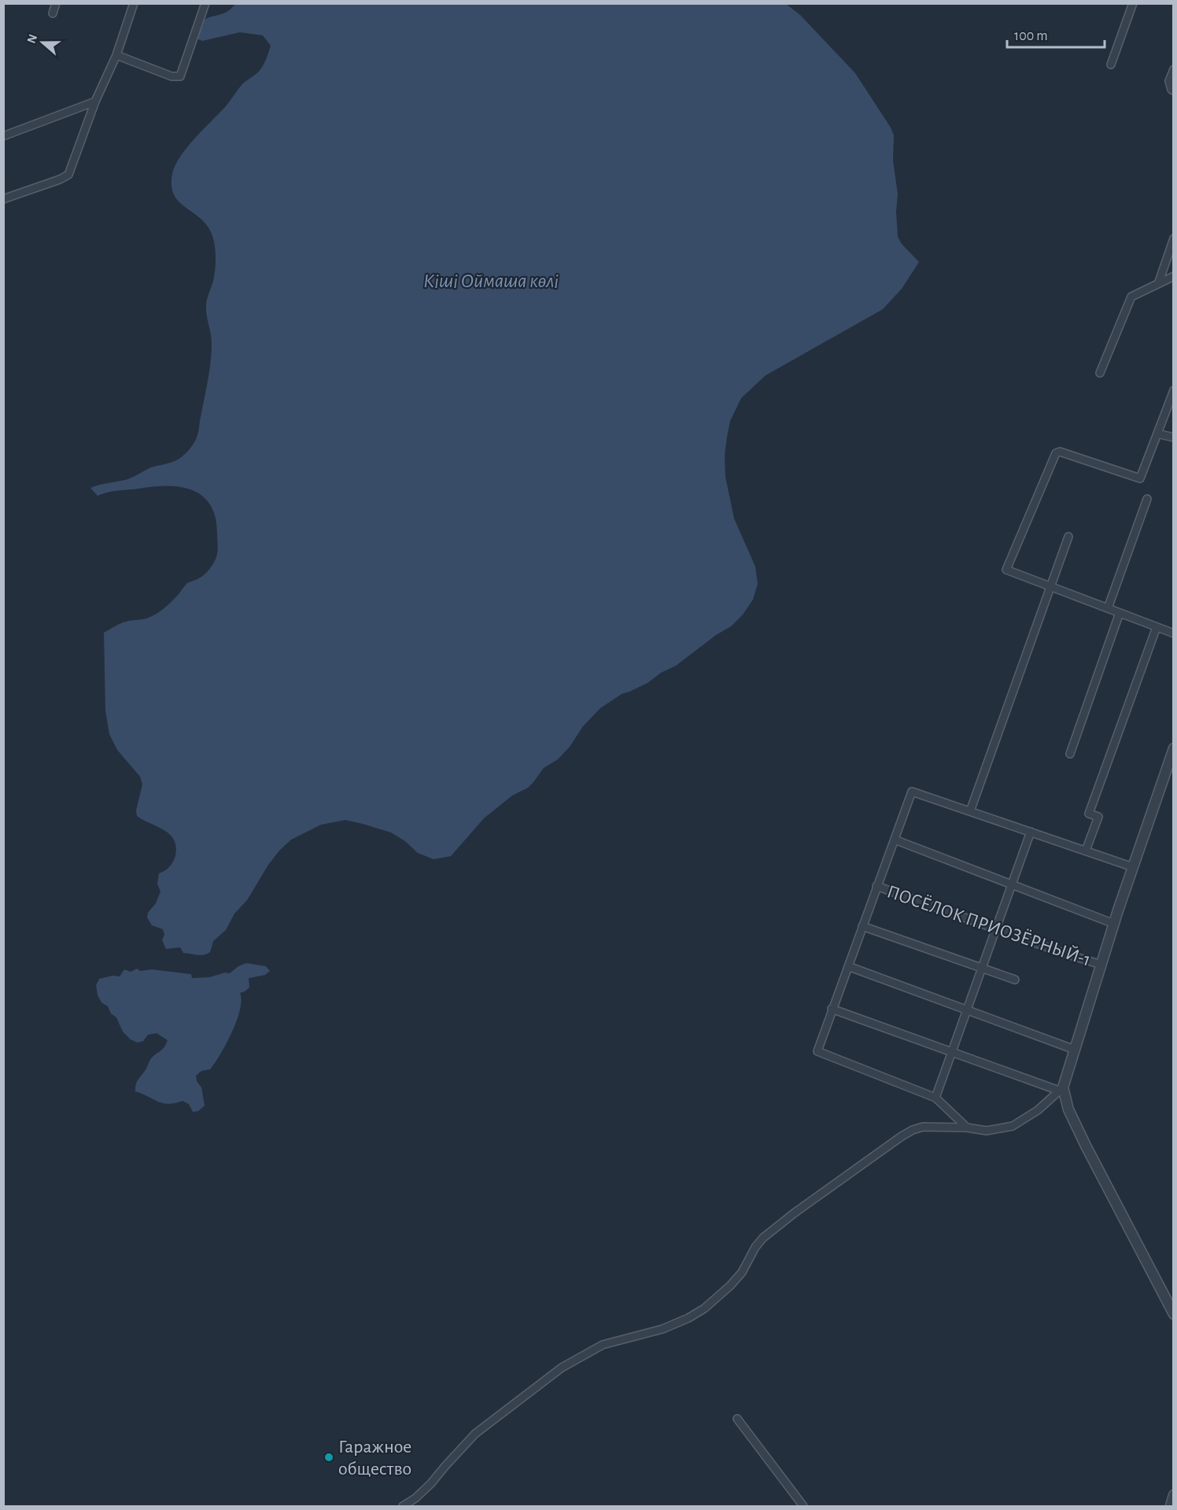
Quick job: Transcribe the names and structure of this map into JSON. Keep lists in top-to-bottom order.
{
  "streets": {
    "street": ["ПОСЁЛОК ПРИОЗЁРНЫЙ-1"]
  },
  "water": ["Кіші Оймаша көлi"],
  "places": ["Гаражное общество"],
  "scale_bar": "100 m",
  "north": "left"
}
